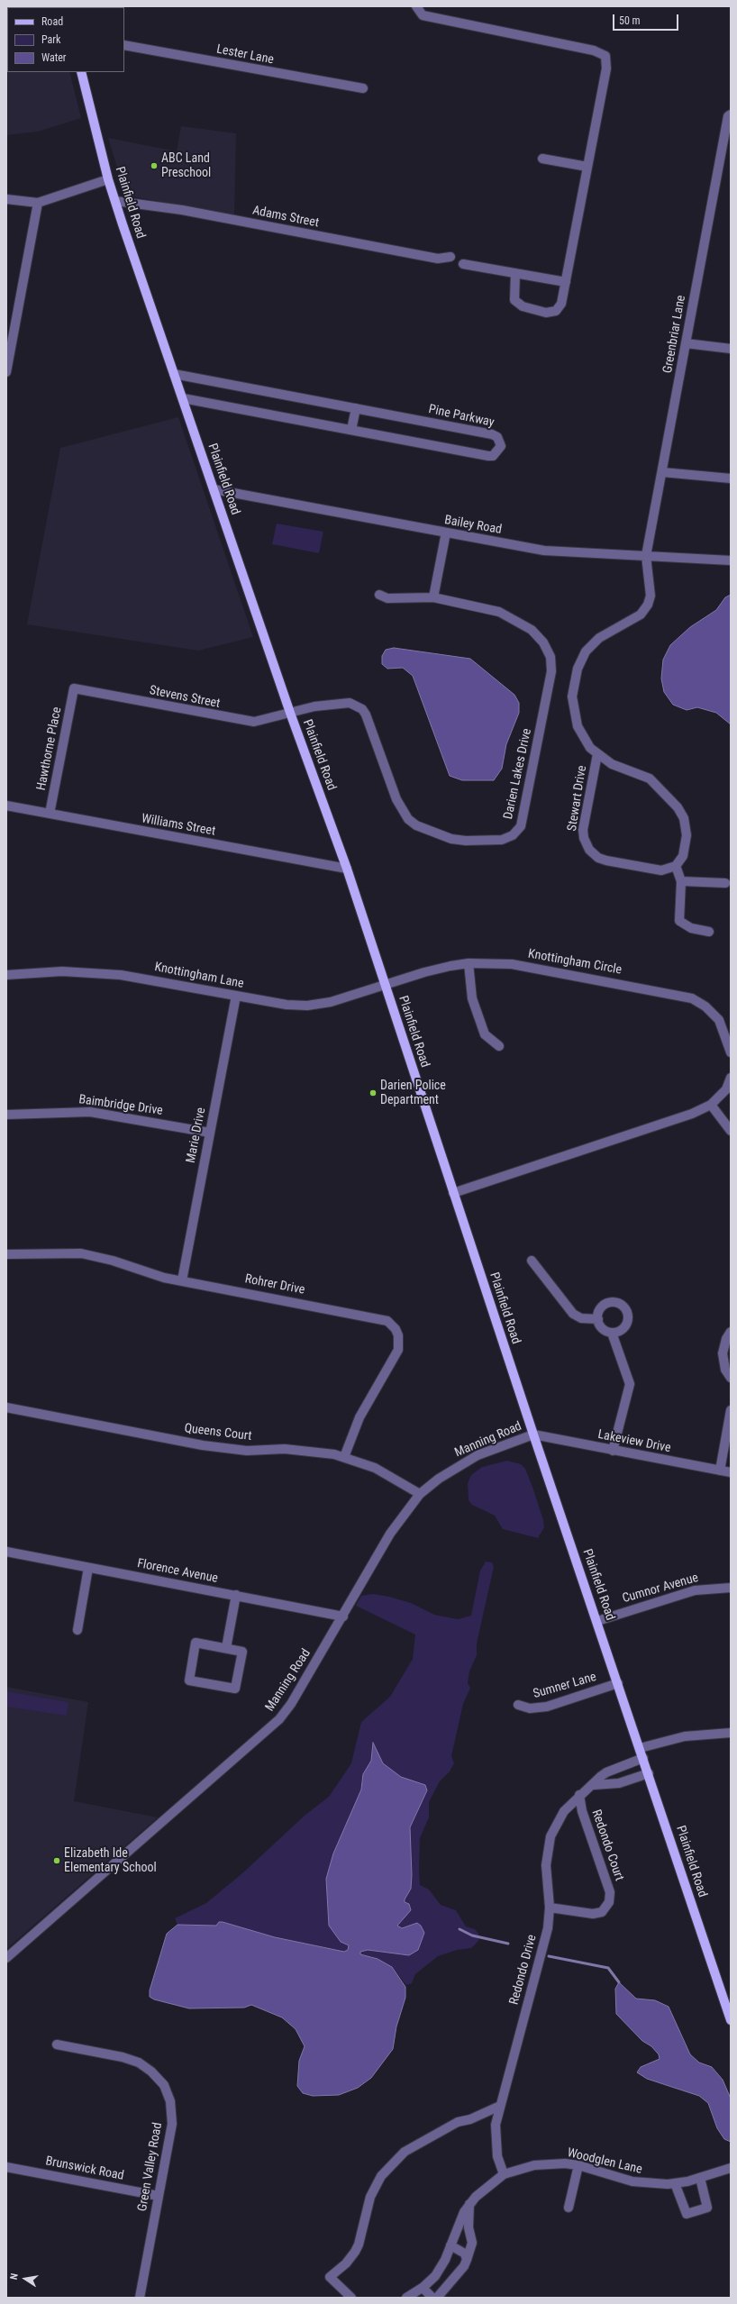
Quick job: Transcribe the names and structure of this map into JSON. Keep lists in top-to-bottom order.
{
  "streets": {
    "main road": ["Plainfield Road"],
    "street": [
      "Lester Lane",
      "Adams Street",
      "Greenbriar Lane",
      "Pine Parkway",
      "Bailey Road",
      "Stevens Street",
      "Hawthorne Place",
      "Darien Lakes Drive",
      "Stewart Drive",
      "Williams Street",
      "Knottingham Circle",
      "Knottingham Lane",
      "Baimbridge Drive",
      "Marie Drive",
      "Rohrer Drive",
      "Queens Court",
      "Manning Road",
      "Lakeview Drive",
      "Florence Avenue",
      "Cumnor Avenue",
      "Sumner Lane",
      "Redondo Court",
      "Redondo Drive",
      "Woodglen Lane",
      "Green Valley Road",
      "Brunswick Road"
    ]
  },
  "crossings": [
    ["Plainfield Road", "Adams Street"],
    ["Plainfield Road", "Pine Parkway"],
    ["Plainfield Road", "Bailey Road"],
    ["Plainfield Road", "Stevens Street"],
    ["Plainfield Road", "Darien Lakes Drive"],
    ["Plainfield Road", "Williams Street"],
    ["Plainfield Road", "Knottingham Circle"],
    ["Plainfield Road", "Knottingham Lane"],
    ["Plainfield Road", "Manning Road"],
    ["Plainfield Road", "Lakeview Drive"],
    ["Plainfield Road", "Cumnor Avenue"],
    ["Plainfield Road", "Sumner Lane"],
    ["Plainfield Road", "Redondo Drive"],
    ["Greenbriar Lane", "Bailey Road"],
    ["Greenbriar Lane", "Stewart Drive"],
    ["Bailey Road", "Stewart Drive"],
    ["Stevens Street", "Hawthorne Place"],
    ["Stevens Street", "Darien Lakes Drive"],
    ["Hawthorne Place", "Williams Street"],
    ["Knottingham Circle", "Knottingham Lane"],
    ["Knottingham Lane", "Marie Drive"],
    ["Baimbridge Drive", "Marie Drive"],
    ["Marie Drive", "Rohrer Drive"],
    ["Rohrer Drive", "Queens Court"],
    ["Queens Court", "Manning Road"],
    ["Manning Road", "Lakeview Drive"],
    ["Manning Road", "Florence Avenue"],
    ["Redondo Court", "Redondo Drive"],
    ["Redondo Drive", "Woodglen Lane"],
    ["Green Valley Road", "Brunswick Road"]
  ],
  "places": ["ABC Land Preschool", "Darien Police Department", "Elizabeth Ide Elementary School"],
  "legend": ["Road", "Park", "Water"],
  "scale_bar": "50 m",
  "north": "left"
}
